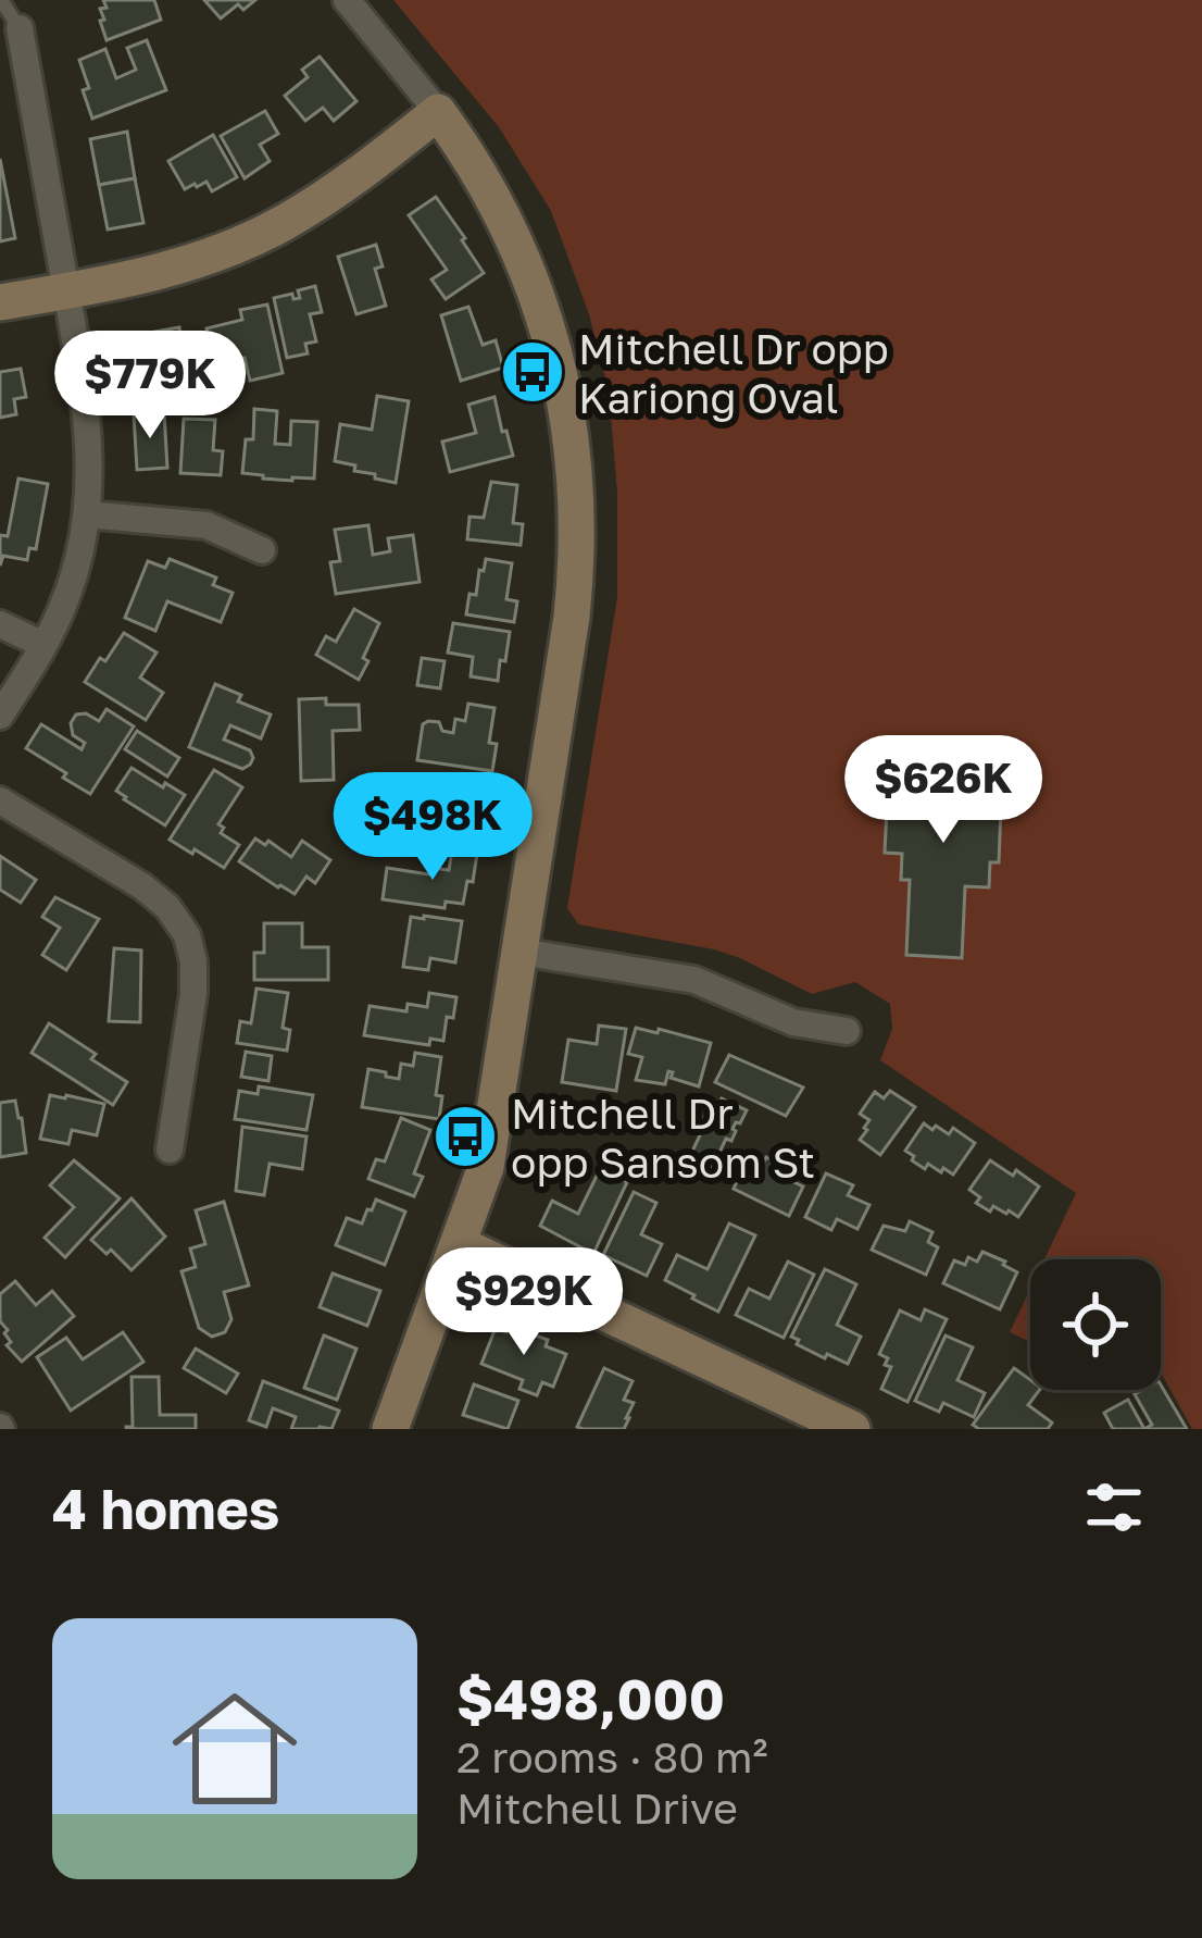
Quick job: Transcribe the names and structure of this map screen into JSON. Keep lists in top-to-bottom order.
{
  "places": {
    "bus stop": ["Mitchell Dr opp Kariong Oval", "Mitchell Dr opp Sansom St"]
  },
  "page": {
    "price": [
      "$779K",
      "$626K",
      "$498K",
      "$929K"
    ],
    "heading": "4 homes",
    "list": [
      {
        "name": "$498,000",
        "note": "2 rooms · 80 m² · Mitchell Drive"
      }
    ]
  }
}
